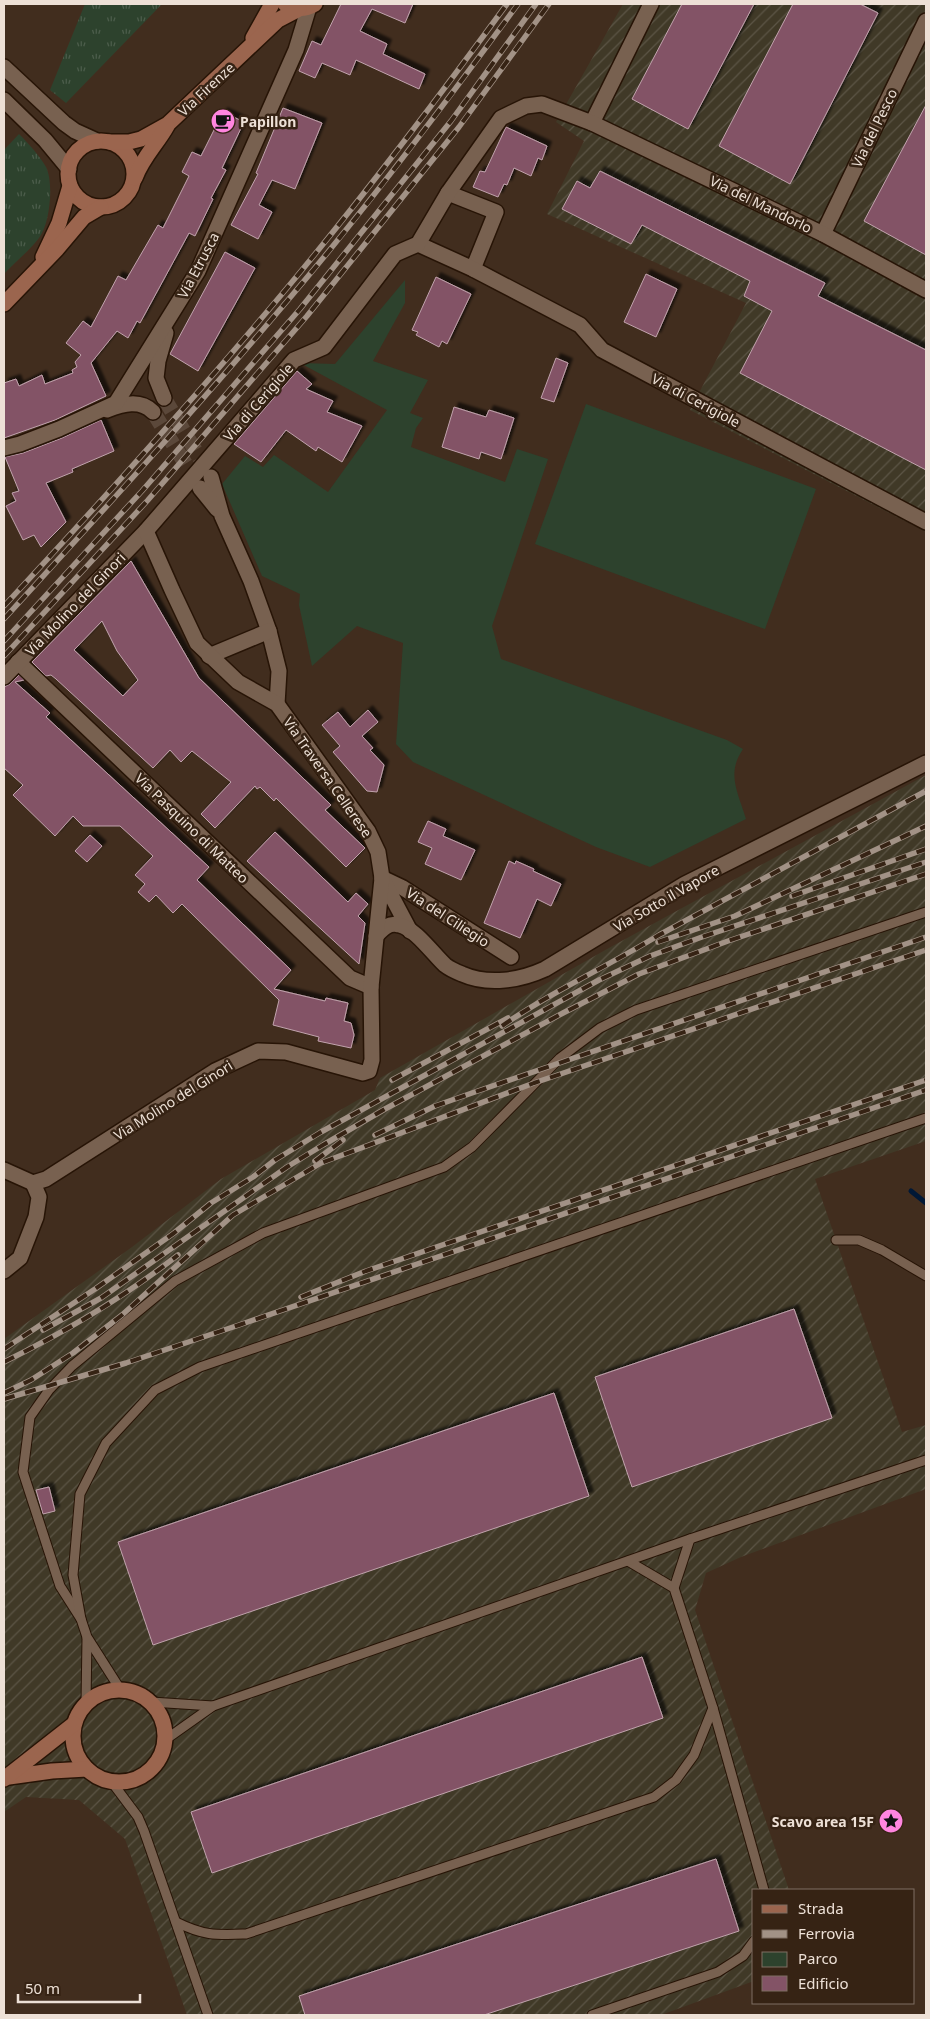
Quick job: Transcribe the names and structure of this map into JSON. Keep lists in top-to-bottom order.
{
  "streets": {
    "main road": ["Via Firenze"],
    "street": [
      "Via del Pesco",
      "Via del Mandorlo",
      "Via Etrusca",
      "Via di Cerigiole",
      "Via Molino del Ginori",
      "Via Traversa Cellerese",
      "Via Pasquino di Matteo",
      "Via Sotto il Vapore",
      "Via del Ciliegio"
    ]
  },
  "crossings": [
    ["Via Firenze", "Via Etrusca"],
    ["Via del Pesco", "Via del Mandorlo"],
    ["Via di Cerigiole", "Via Molino del Ginori"],
    ["Via di Cerigiole", "Via Traversa Cellerese"],
    ["Via Molino del Ginori", "Via Traversa Cellerese"],
    ["Via Molino del Ginori", "Via Pasquino di Matteo"],
    ["Via Traversa Cellerese", "Via Pasquino di Matteo"],
    ["Via Traversa Cellerese", "Via Sotto il Vapore"],
    ["Via Traversa Cellerese", "Via del Ciliegio"],
    ["Via Sotto il Vapore", "Via del Ciliegio"]
  ],
  "places": {
    "cafe": ["Papillon"],
    "place": ["Scavo area 15F"]
  },
  "legend": [
    "Strada",
    "Ferrovia",
    "Parco",
    "Edificio"
  ],
  "scale_bar": "50 m"
}
